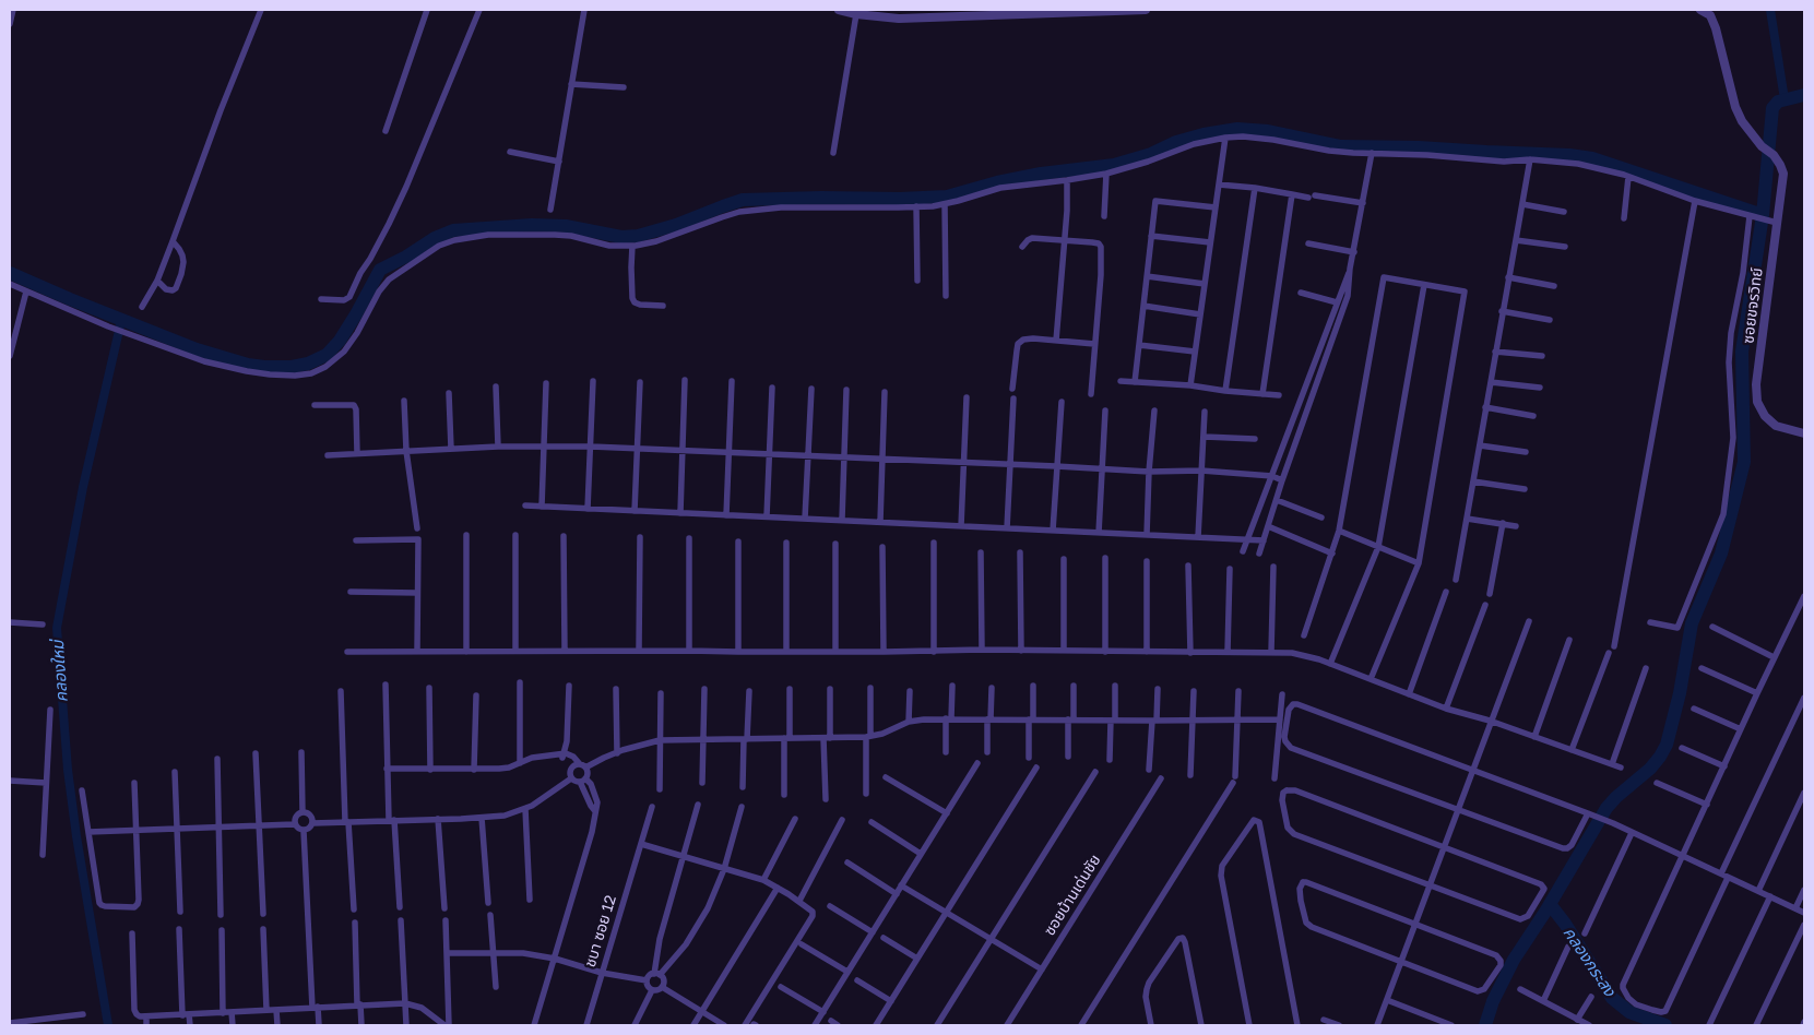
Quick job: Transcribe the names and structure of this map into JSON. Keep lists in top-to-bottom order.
{
  "streets": {
    "street": ["ซอยขจรวิทย์", "ซอยบ้านเด่นชัย", "ชบา ซอย 12"]
  },
  "water": ["คลองใหม่", "คลองกระสง"]
}
